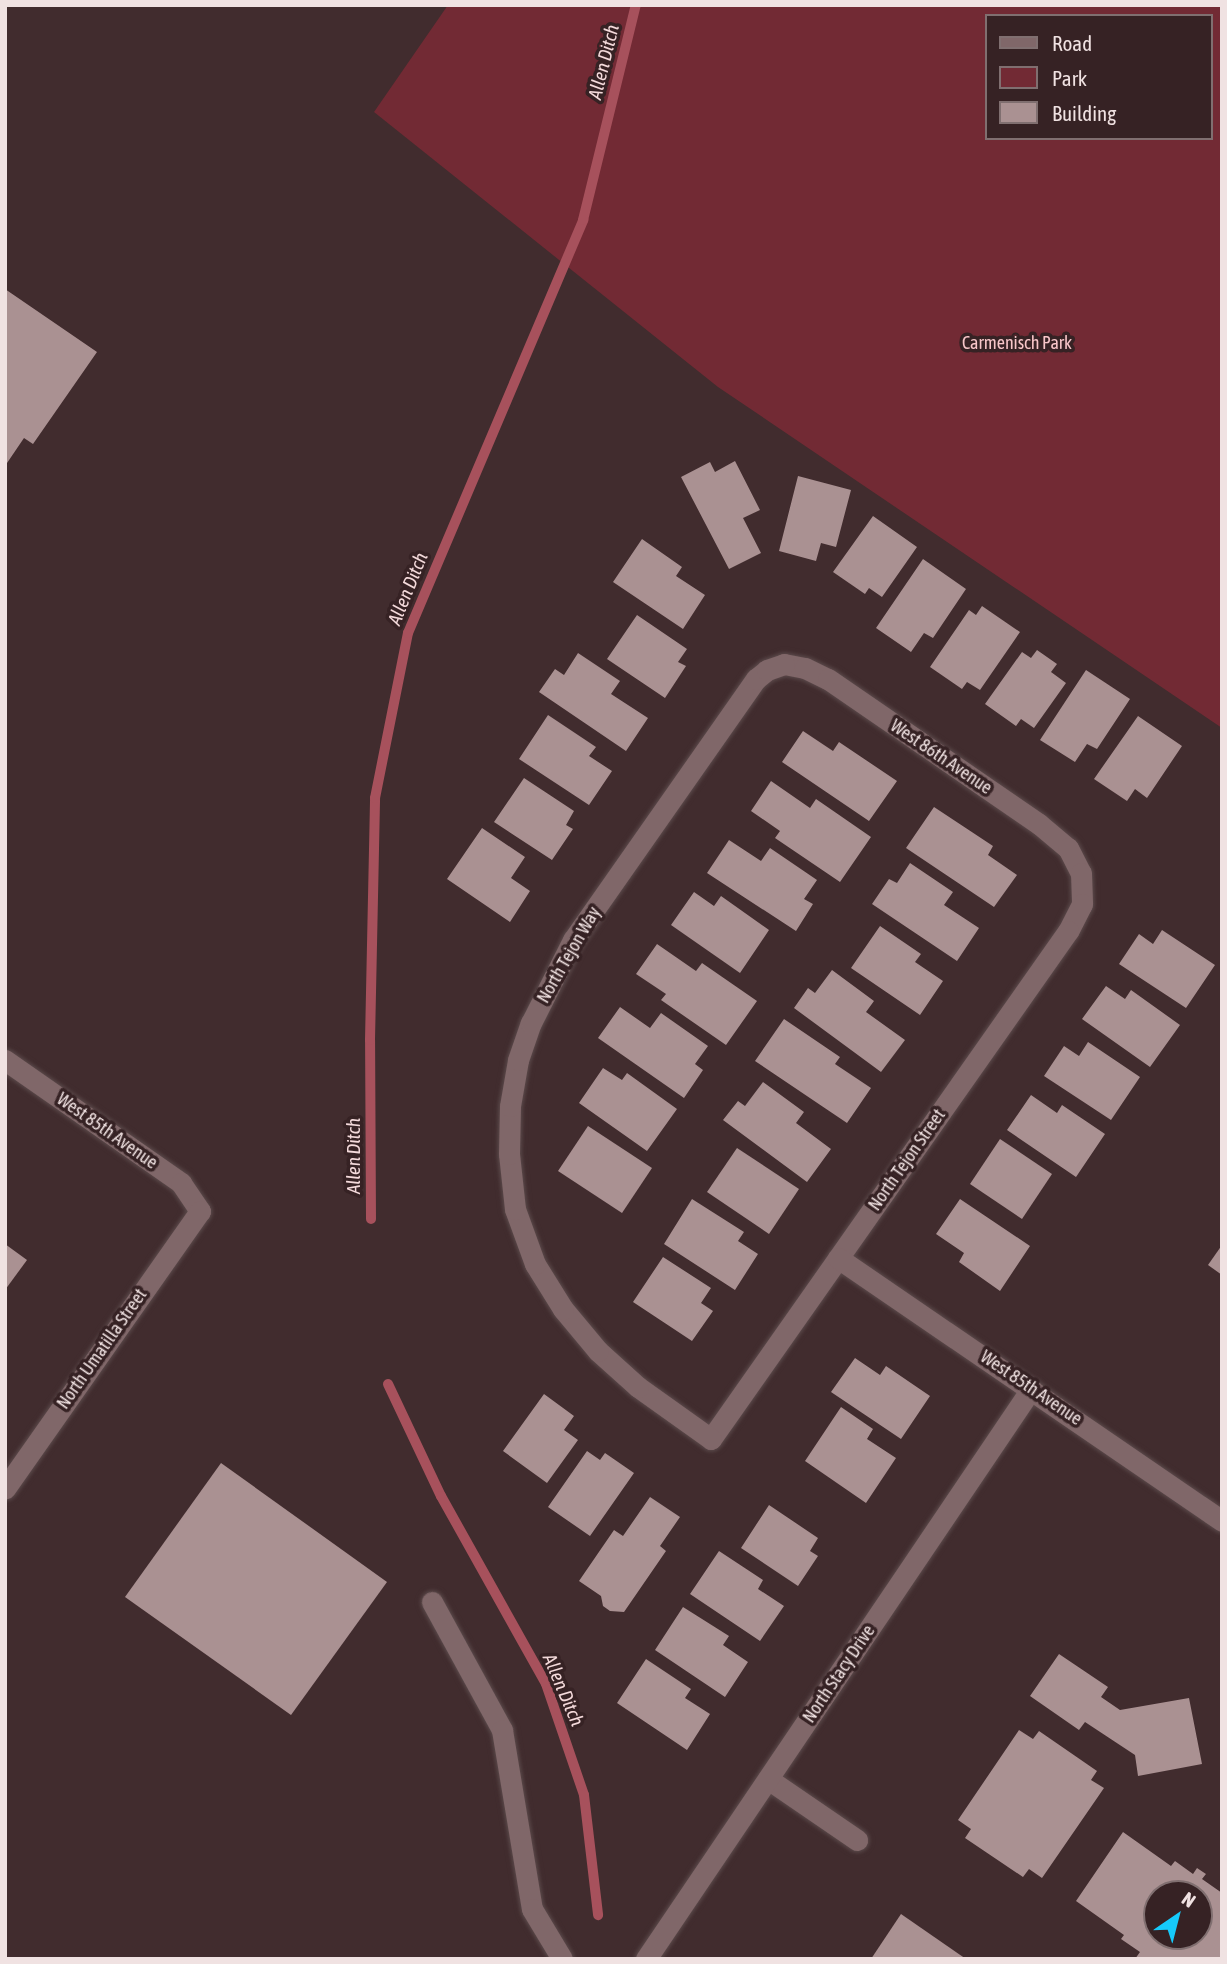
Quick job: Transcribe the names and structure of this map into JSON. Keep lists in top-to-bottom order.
{
  "streets": {
    "street": [
      "West 86th Avenue",
      "North Tejon Way",
      "West 85th Avenue",
      "North Tejon Street",
      "North Umatilla Street",
      "North Stacy Drive"
    ]
  },
  "crossings": [
    ["West 86th Avenue", "North Tejon Way"],
    ["West 86th Avenue", "North Tejon Street"],
    ["North Tejon Way", "North Tejon Street"],
    ["West 85th Avenue", "North Tejon Street"],
    ["West 85th Avenue", "North Umatilla Street"],
    ["West 85th Avenue", "North Stacy Drive"]
  ],
  "water": ["Allen Ditch"],
  "parks": ["Carmenisch Park"],
  "legend": ["Road", "Park", "Building"],
  "north": "top right"
}
